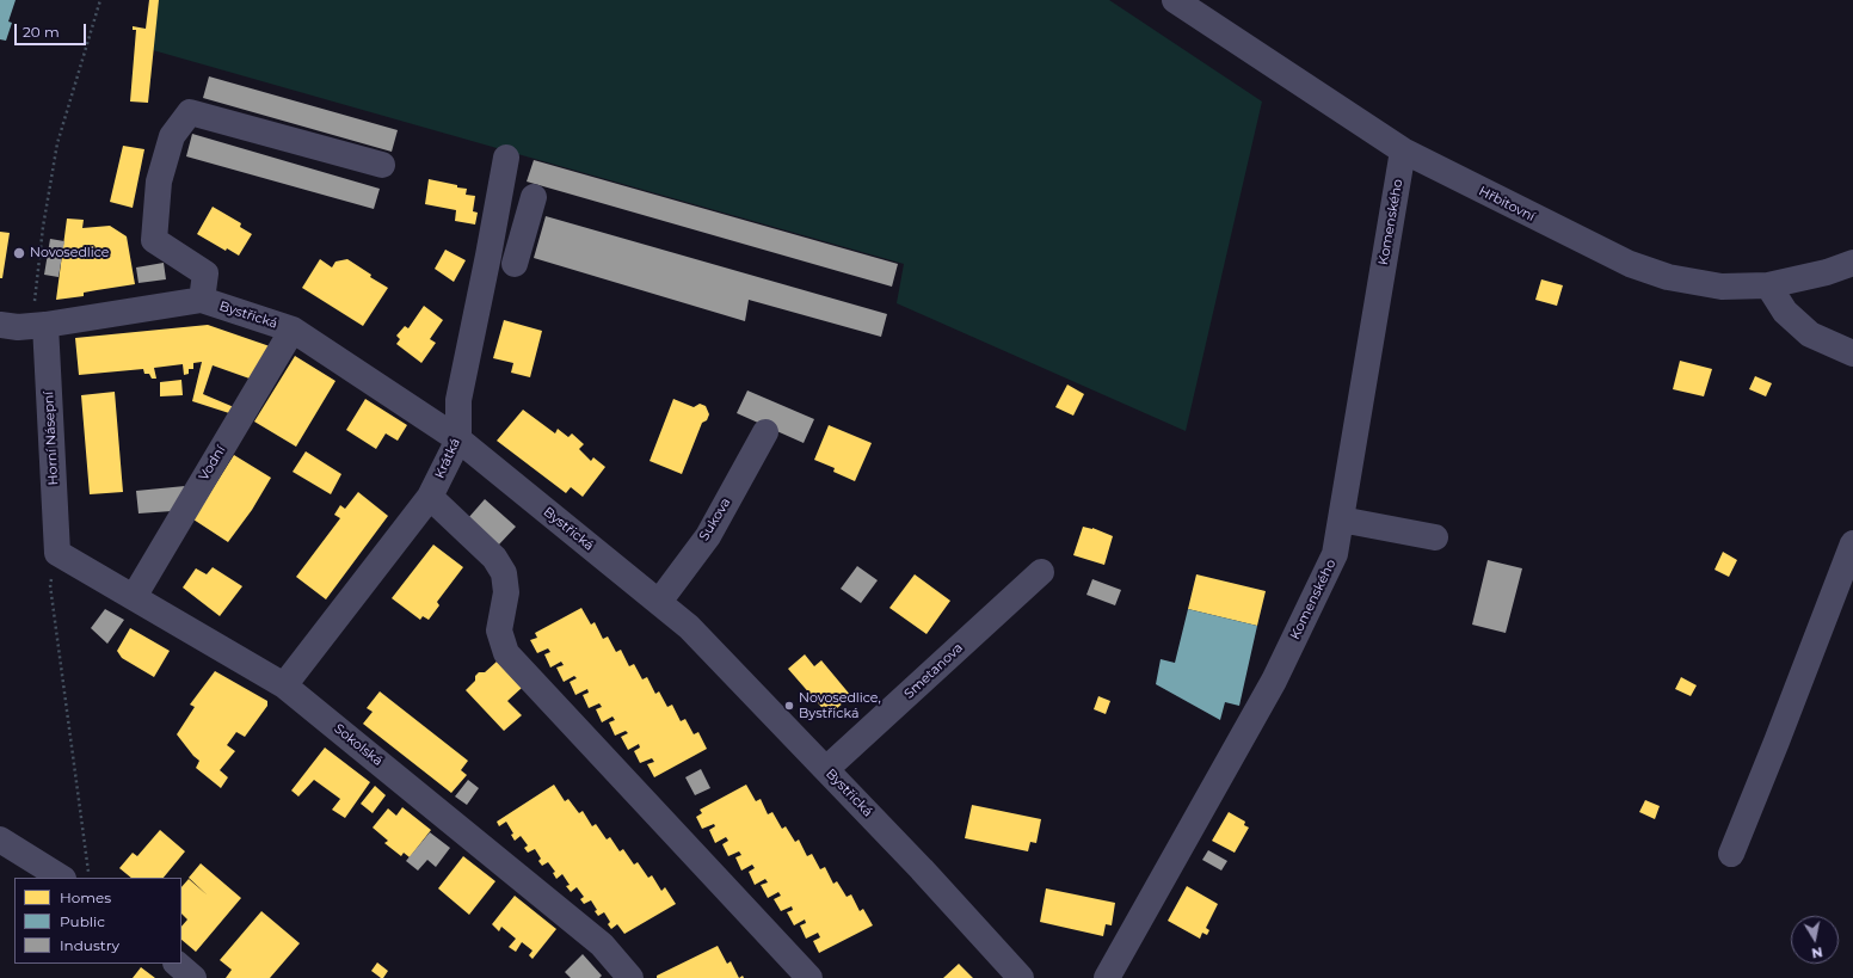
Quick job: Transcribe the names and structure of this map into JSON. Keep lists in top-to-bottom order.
{
  "streets": {
    "street": [
      "Hřbitovní",
      "Komenského",
      "Bystřická",
      "Horní Násepní",
      "Krátká",
      "Vodní",
      "Sukova",
      "Smetanova",
      "Sokolská"
    ]
  },
  "crossings": [
    ["Hřbitovní", "Komenského"],
    ["Bystřická", "Horní Násepní"],
    ["Bystřická", "Krátká"],
    ["Bystřická", "Vodní"],
    ["Bystřická", "Sukova"],
    ["Bystřická", "Smetanova"],
    ["Horní Násepní", "Sokolská"],
    ["Krátká", "Sokolská"],
    ["Vodní", "Sokolská"]
  ],
  "places": ["Novosedlice", "Novosedlice, Bystřická"],
  "legend": ["Homes", "Public", "Industry"],
  "scale_bar": "20 m",
  "north": "bottom"
}
